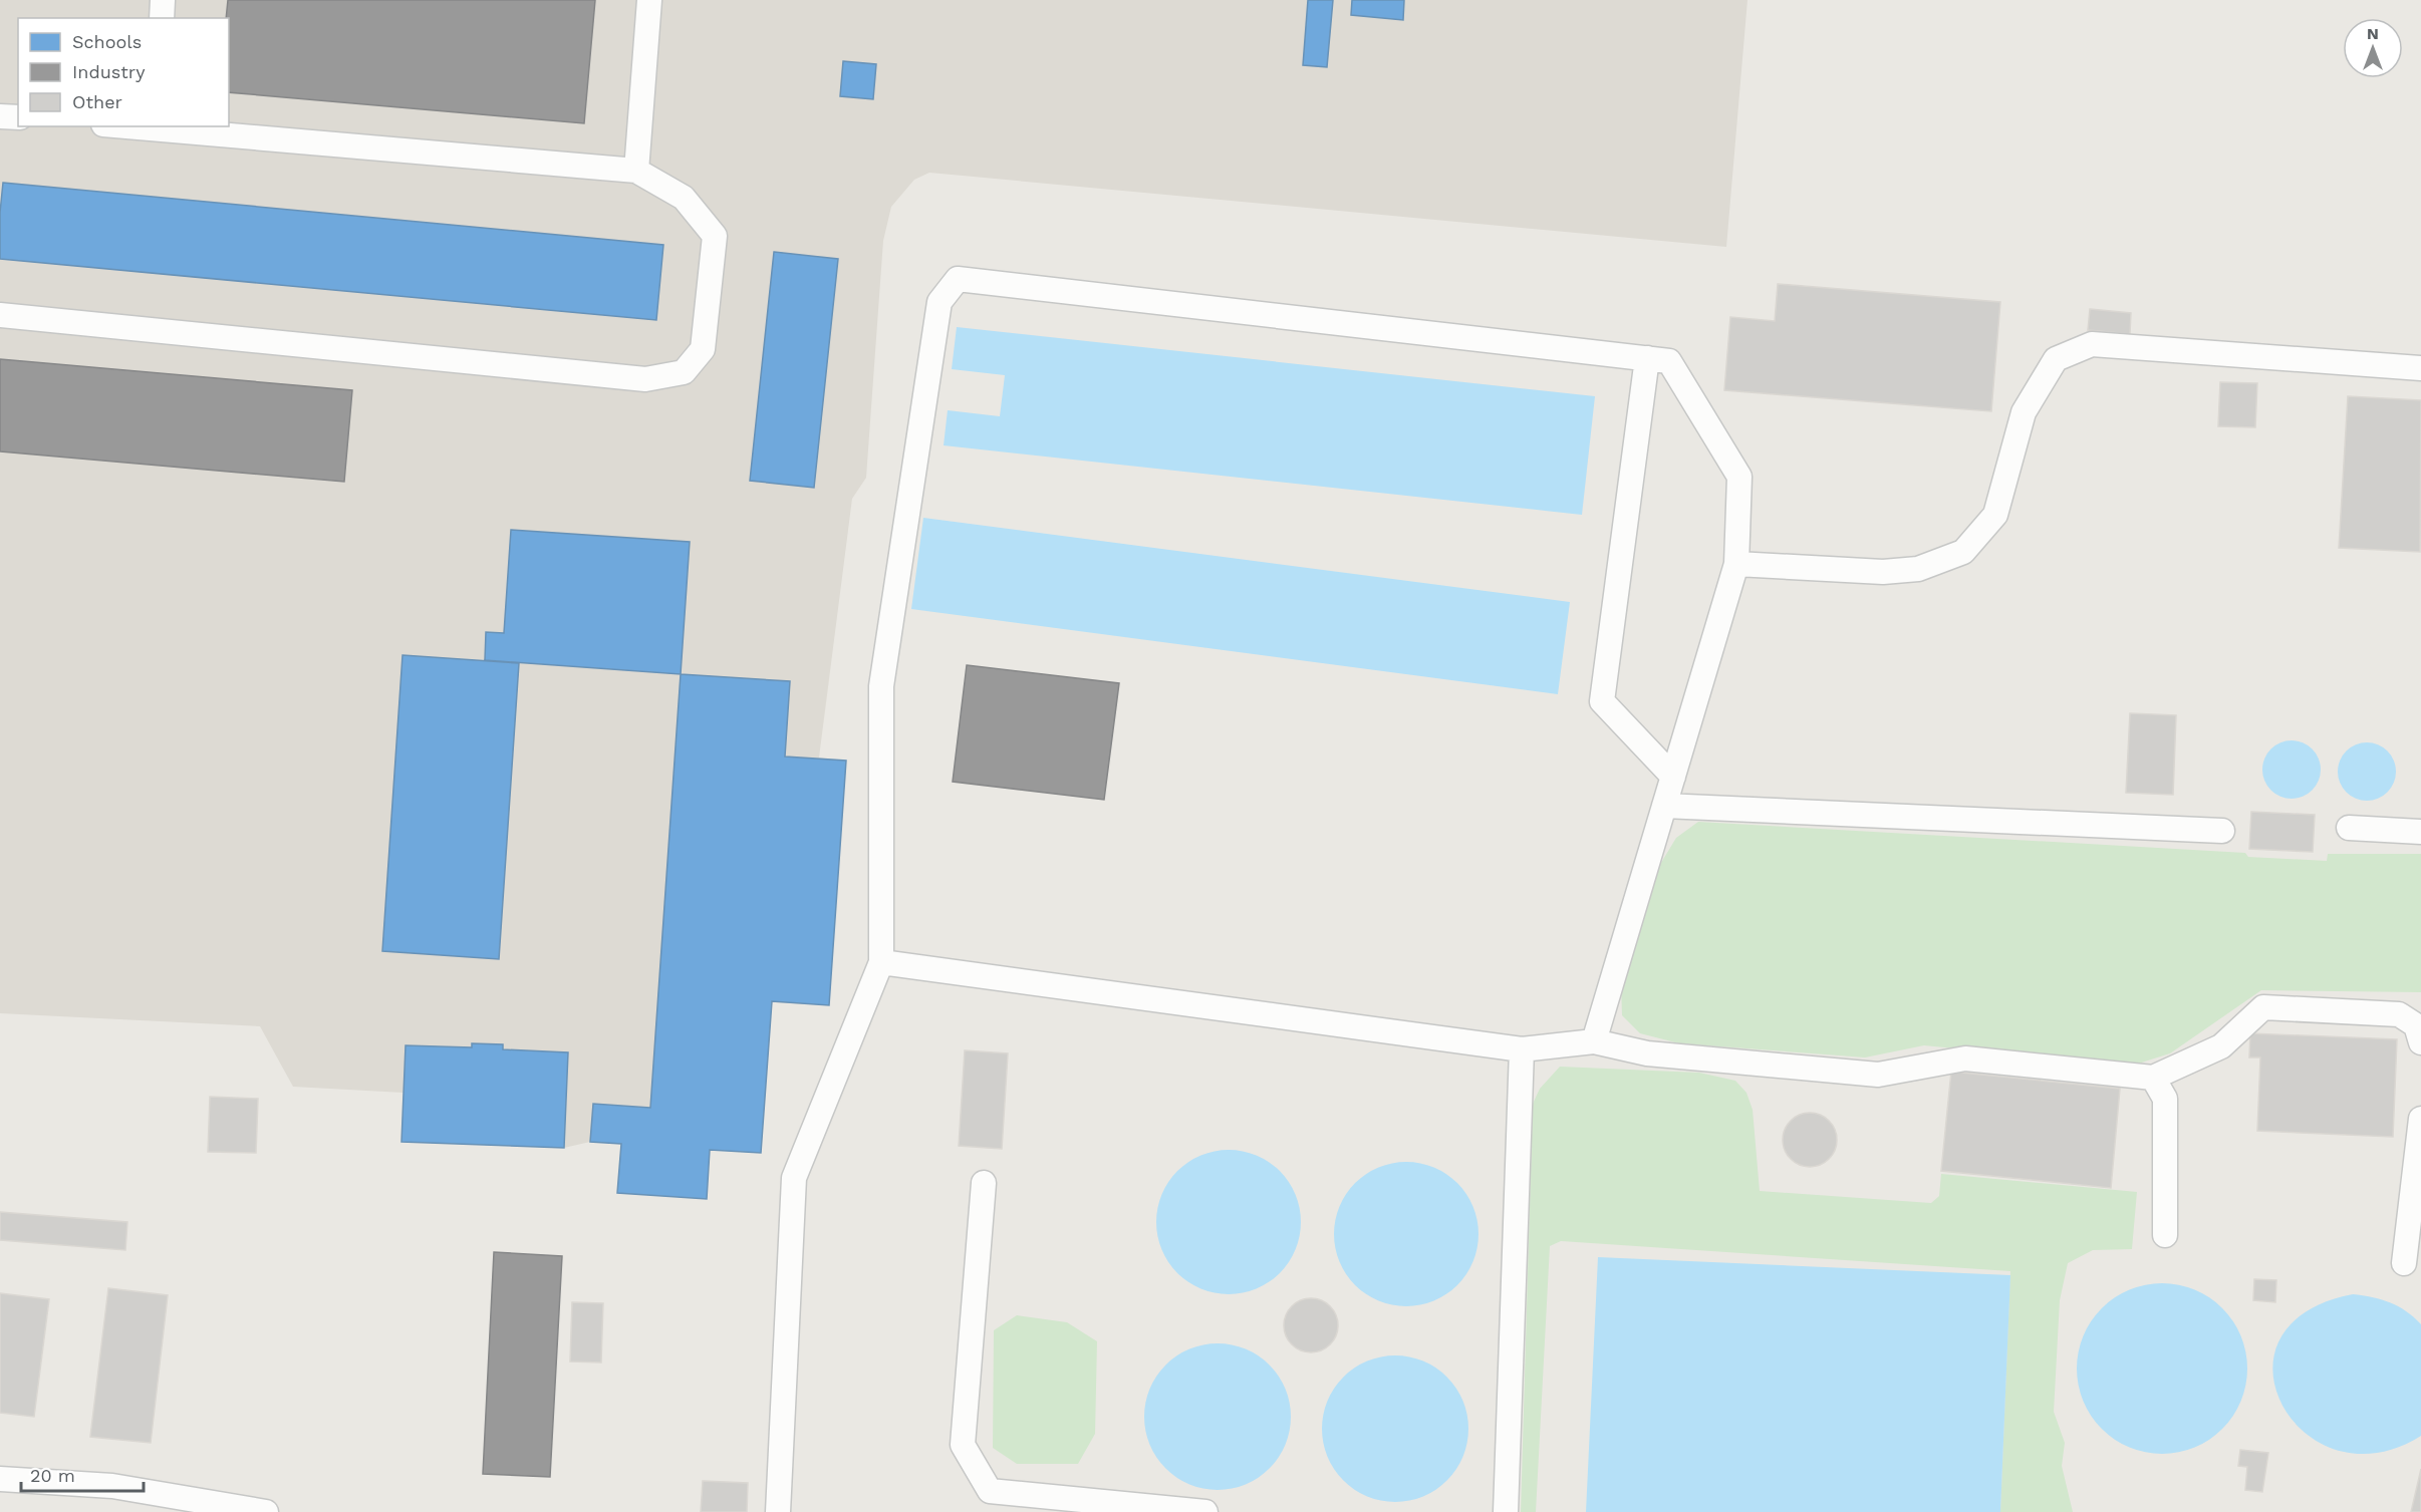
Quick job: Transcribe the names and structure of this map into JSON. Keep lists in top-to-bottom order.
{
  "legend": ["Schools", "Industry", "Other"],
  "scale_bar": "20 m",
  "north": "top"
}
